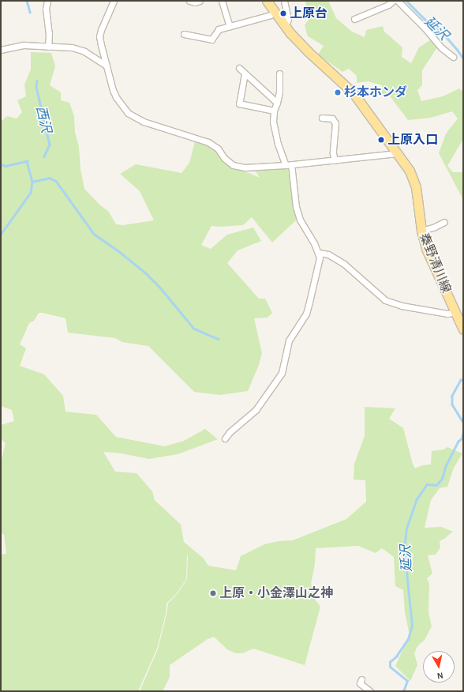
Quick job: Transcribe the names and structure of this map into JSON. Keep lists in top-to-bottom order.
{
  "streets": {
    "main road": ["秦野清川線"]
  },
  "water": ["延沢", "西沢"],
  "places": [
    "上原台",
    "杉本ホンダ",
    "上原入口",
    "上原・小金澤山之神"
  ],
  "north": "bottom"
}
